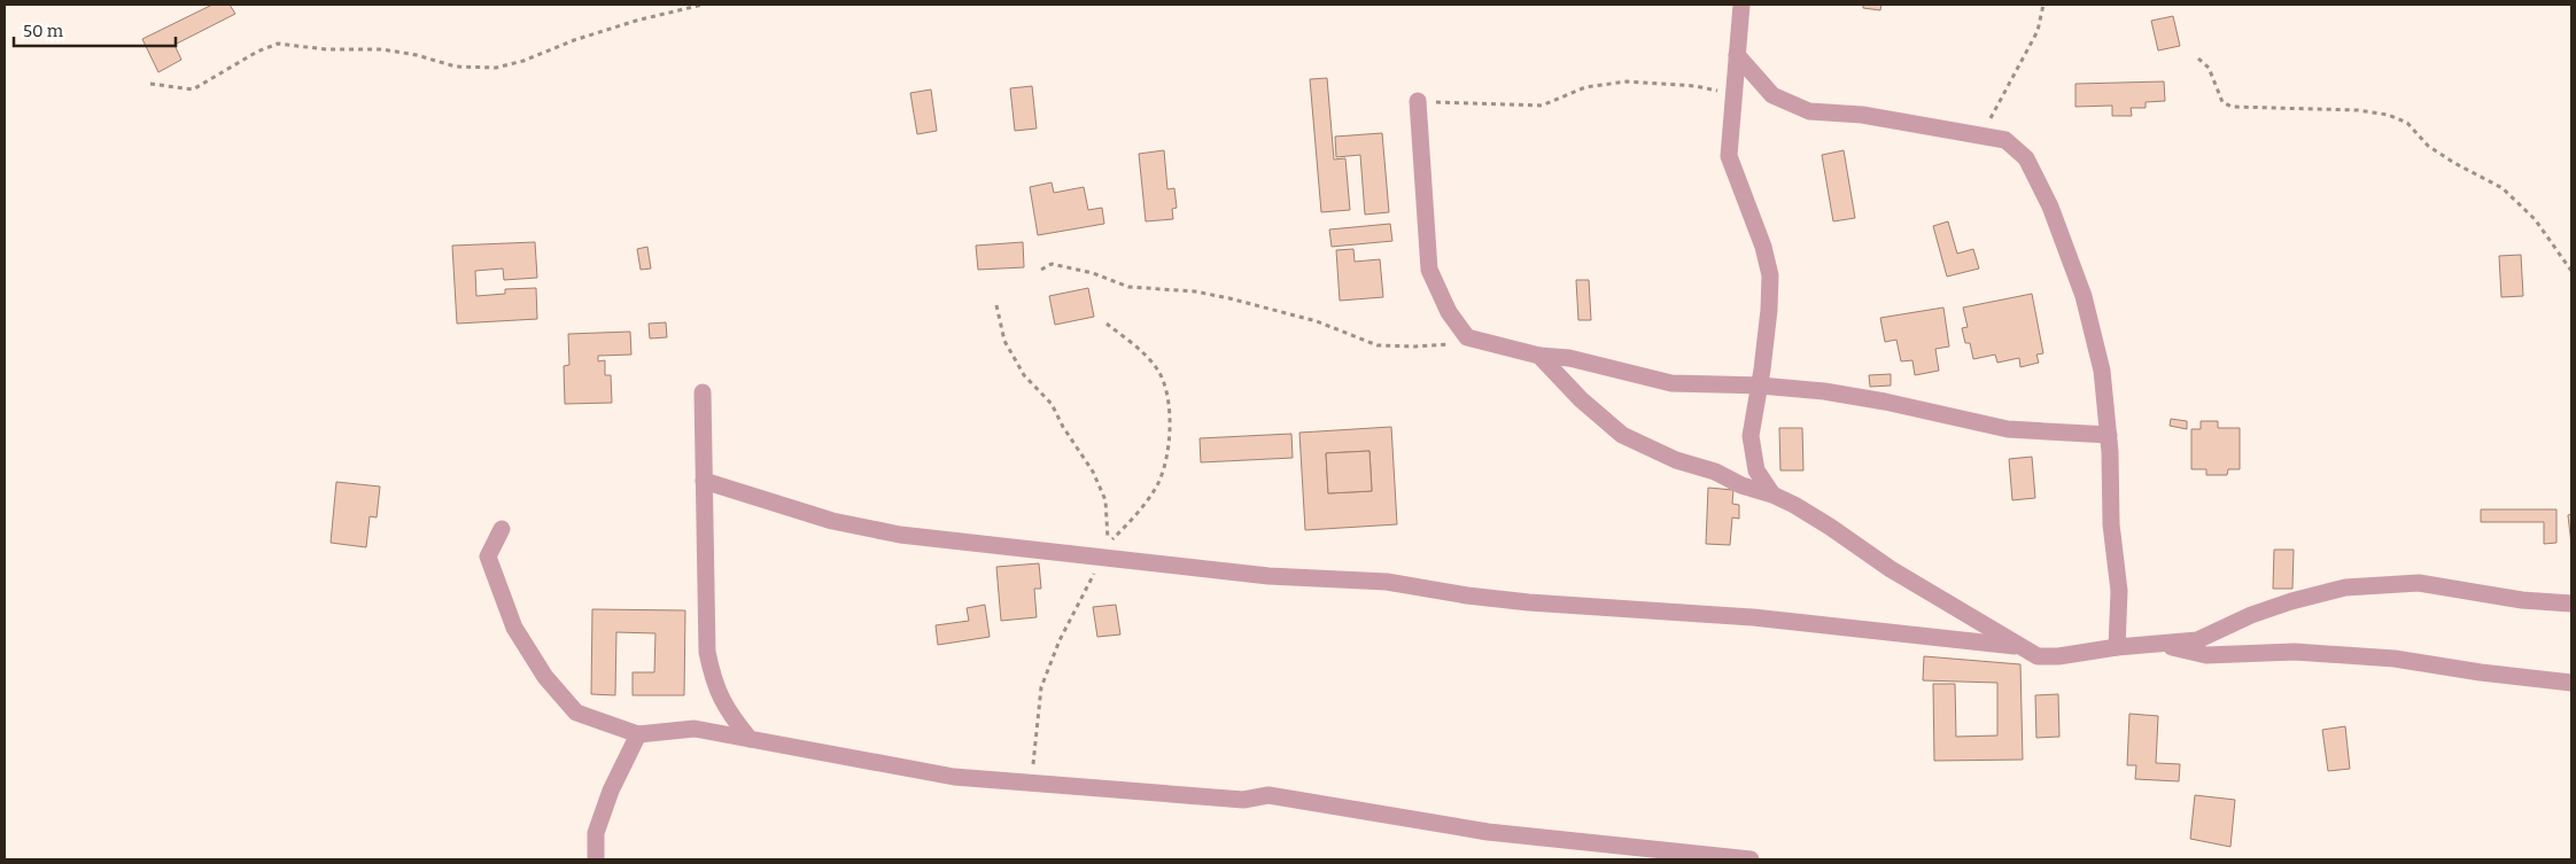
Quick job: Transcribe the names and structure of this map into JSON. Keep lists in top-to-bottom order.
{
  "scale_bar": "50 m"
}
